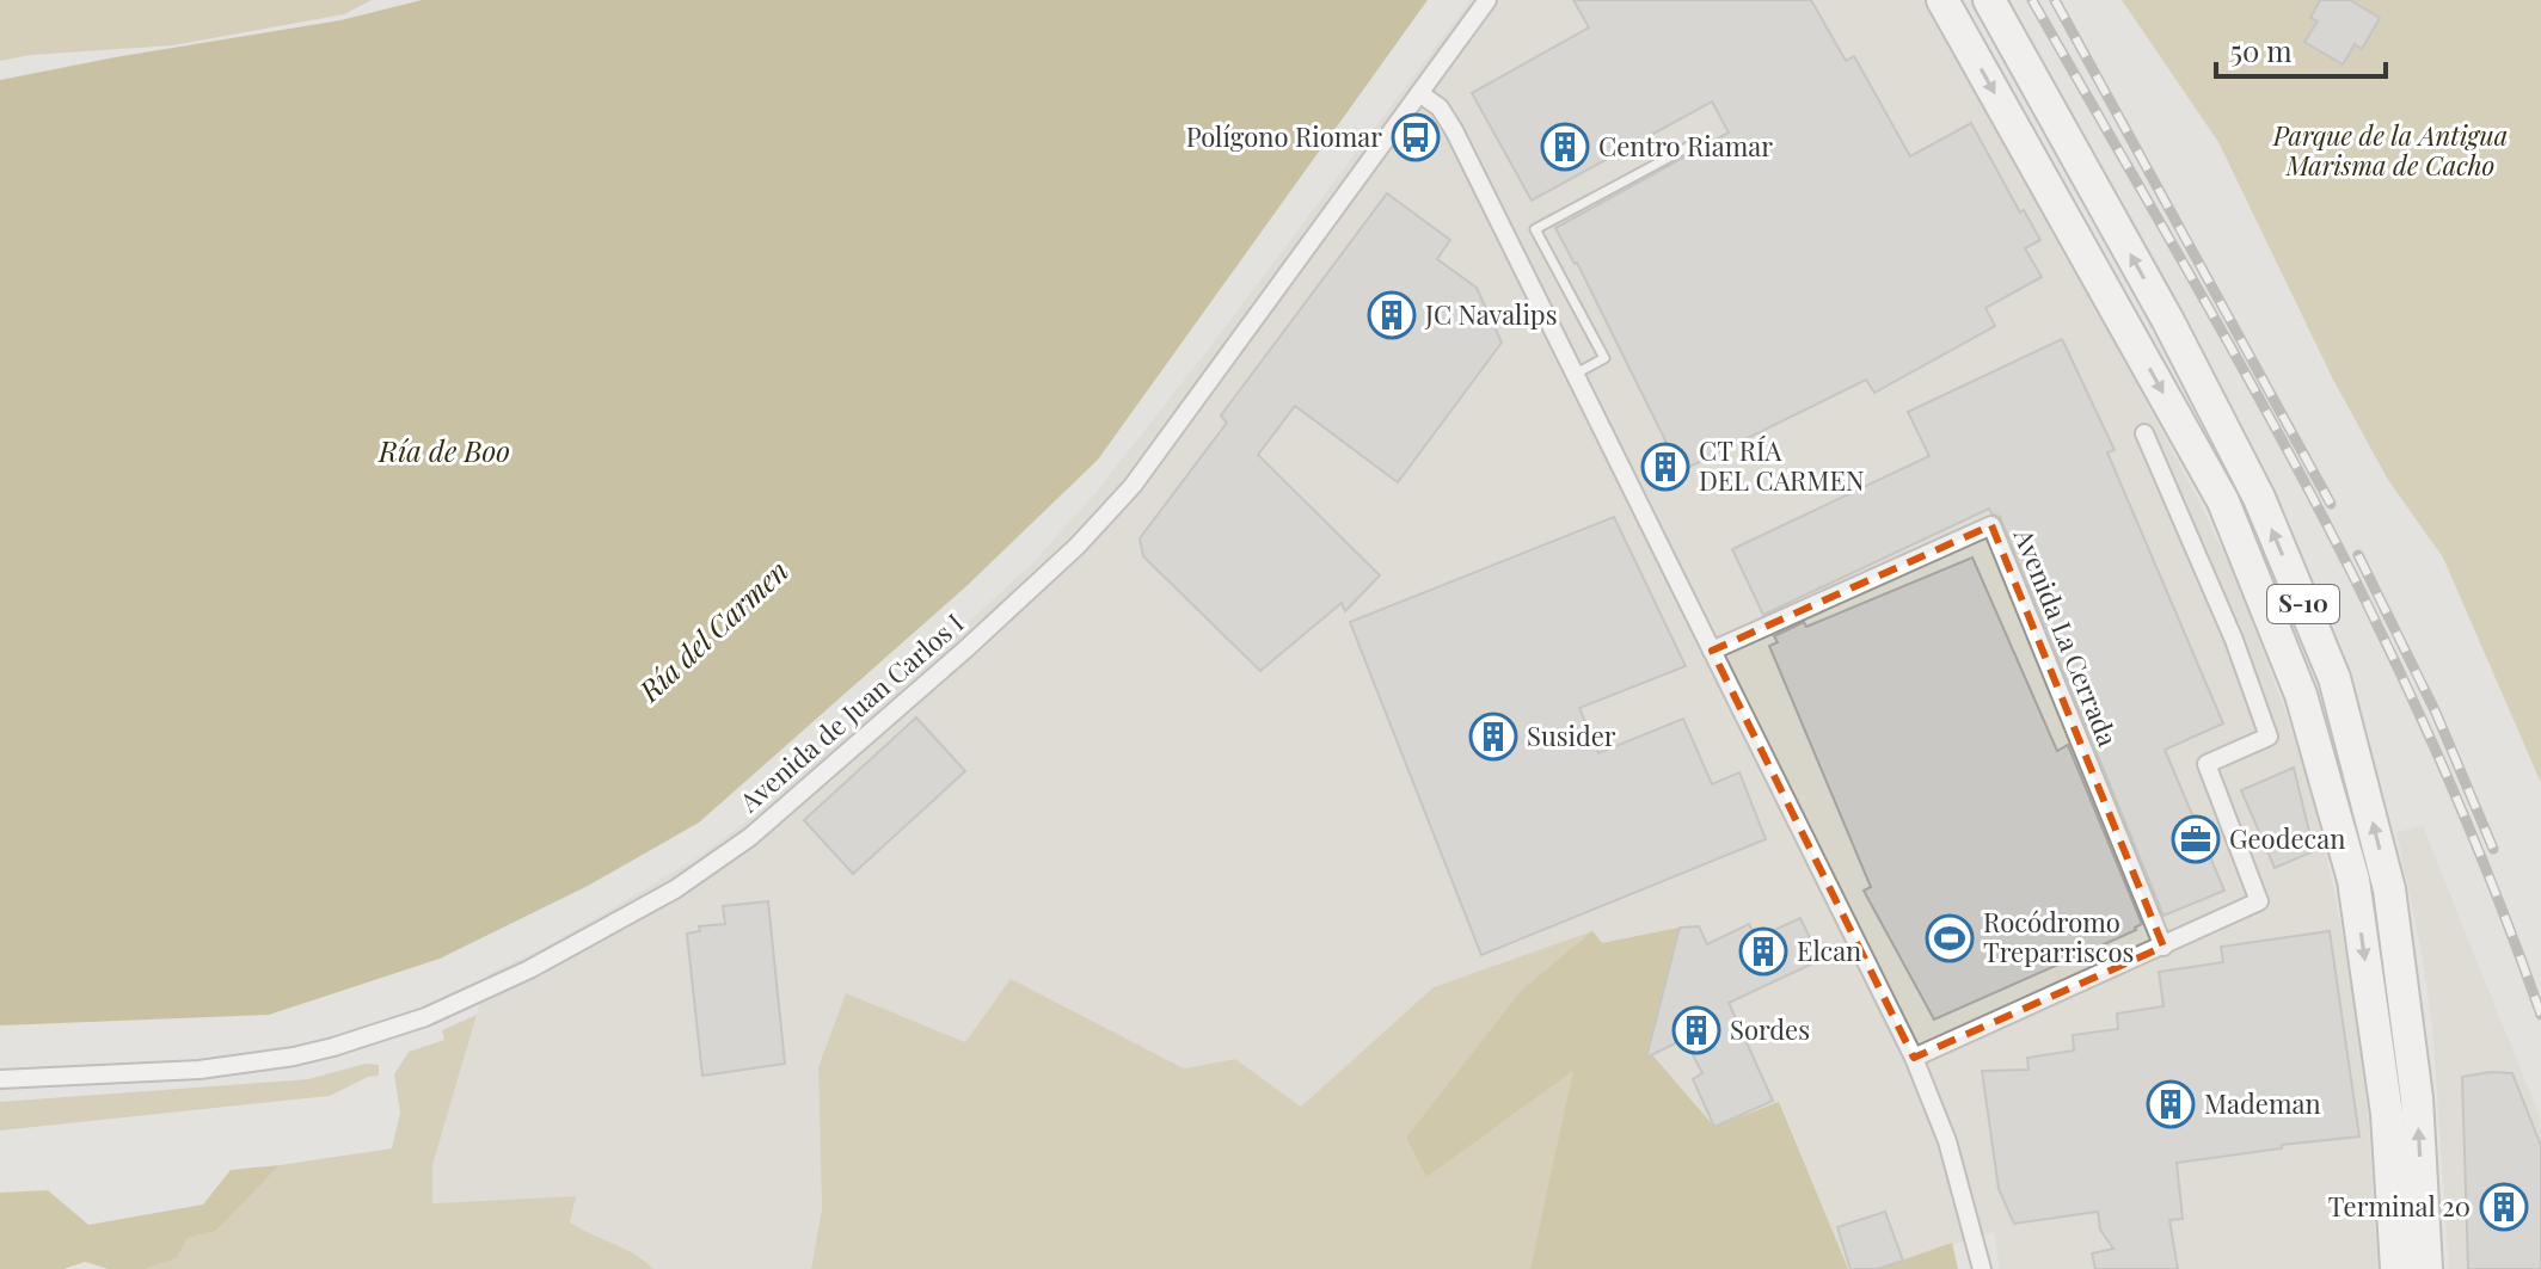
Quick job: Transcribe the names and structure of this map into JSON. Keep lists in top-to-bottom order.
{
  "streets": {
    "highway": ["S-10"],
    "street": ["Avenida La Cerrada", "Avenida de Juan Carlos I"]
  },
  "water": ["Ría de Boo", "Ría del Carmen"],
  "parks": ["Parque de la Antigua Marisma de Cacho"],
  "places": {
    "bus stop": ["Polígono Riomar"],
    "building": [
      "Centro Riamar",
      "JC Navalips",
      "CT RÍA DEL CARMEN",
      "Susider",
      "Elcan",
      "Sordes",
      "Mademan",
      "Terminal 20"
    ],
    "office": ["Geodecan"],
    "sports": ["Rocódromo Treparriscos"]
  },
  "scale_bar": "50 m"
}
